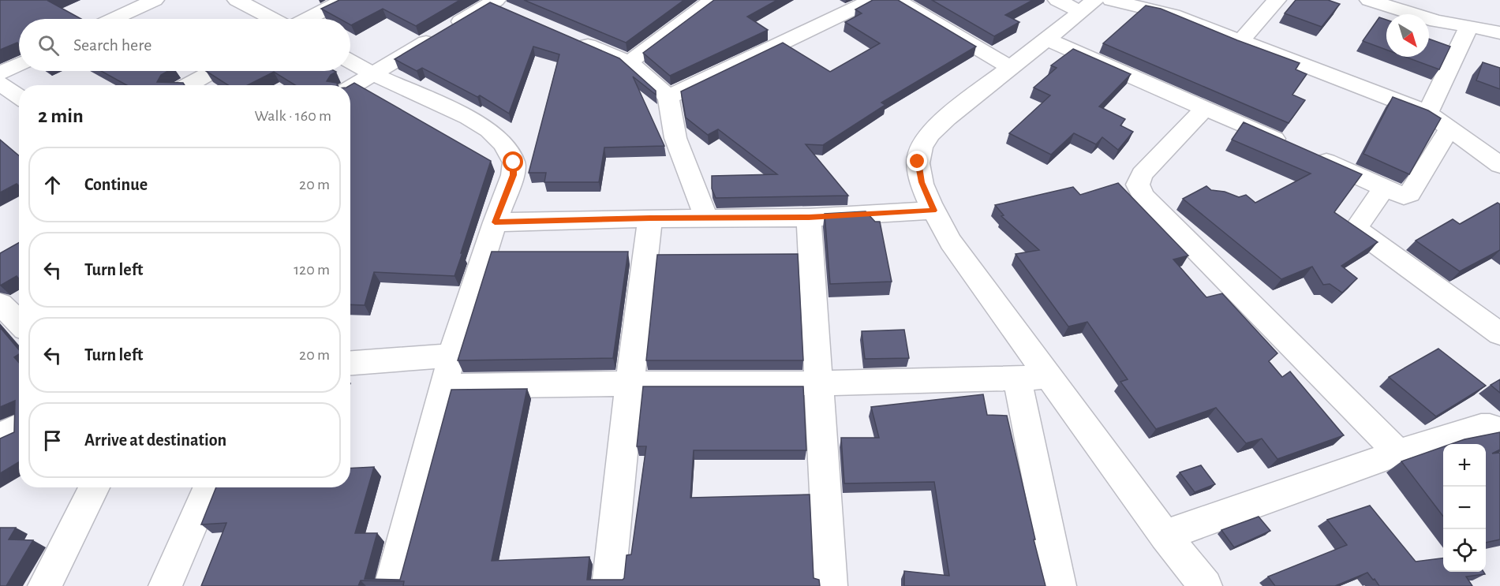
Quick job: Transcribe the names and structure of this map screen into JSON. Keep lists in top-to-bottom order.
{
  "north": "bottom right",
  "page": {
    "search": "Search here",
    "heading": ["2 min", "Walk · 160 m"],
    "list": [
      ["Continue", "20 m"],
      ["Turn left", "120 m"],
      ["Turn left", "20 m"],
      "Arrive at destination"
    ],
    "map_buttons": ["+", "−"]
  }
}
